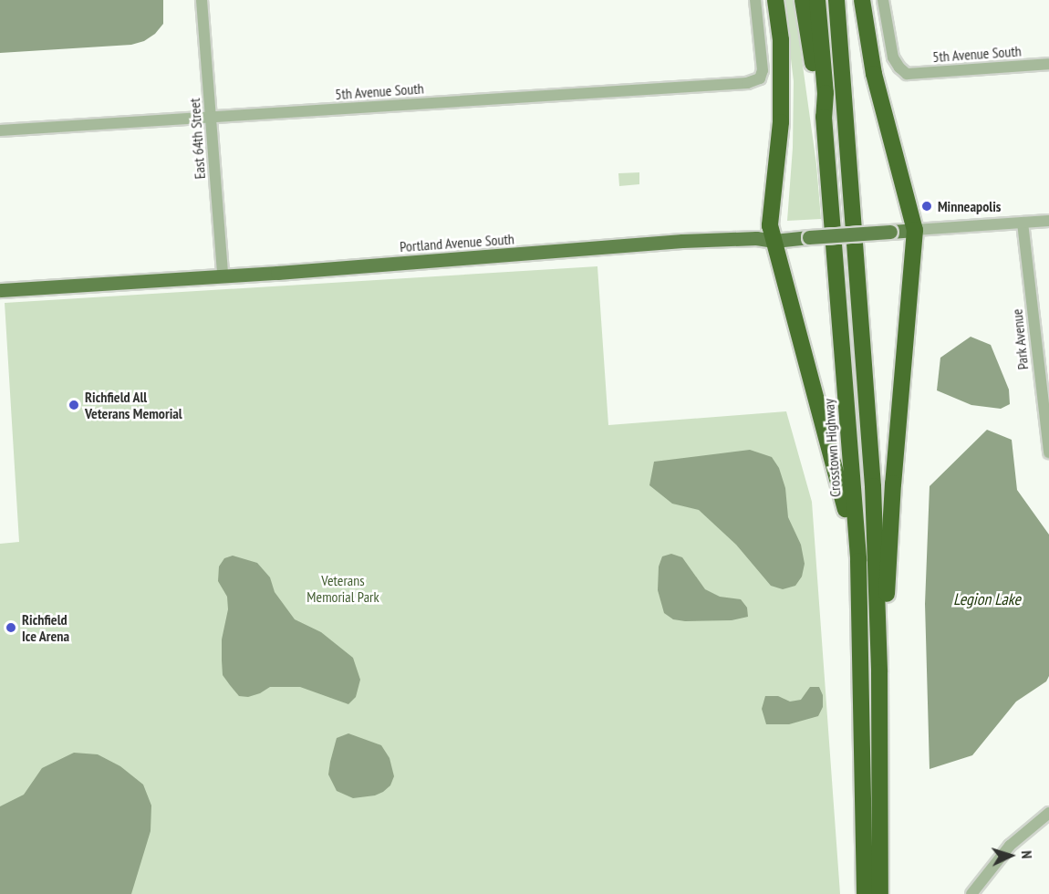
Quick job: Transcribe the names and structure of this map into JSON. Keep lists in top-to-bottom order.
{
  "streets": {
    "highway": ["Crosstown Highway"],
    "main road": ["Portland Avenue South"],
    "street": ["5th Avenue South", "East 64th Street", "Park Avenue"]
  },
  "crossings": [
    ["5th Avenue South", "East 64th Street"],
    ["East 64th Street", "Portland Avenue South"]
  ],
  "water": ["Legion Lake"],
  "parks": ["Veterans Memorial Park"],
  "places": ["Minneapolis", "Richfield All Veterans Memorial", "Richfield Ice Arena"],
  "north": "right"
}
